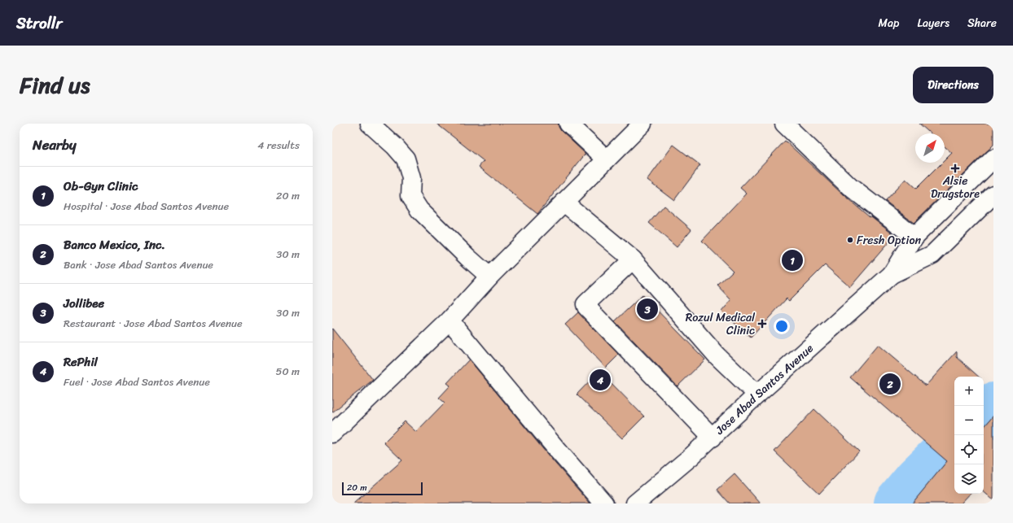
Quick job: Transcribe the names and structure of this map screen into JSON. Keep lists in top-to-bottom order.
{
  "streets": {
    "main road": ["Jose Abad Santos Avenue"]
  },
  "places": {
    "health": ["Alsie Drugstore", "Rozul Medical Clinic"],
    "other": ["Fresh Option"]
  },
  "scale_bar": "20 m",
  "north": "top right",
  "page": {
    "header": "Strollr",
    "nav": ["Map", "Layers", "Share"],
    "title": "Find us",
    "buttons": "Directions",
    "heading": ["Nearby", "4 results"],
    "list": [
      {
        "mark": "1",
        "name": "Ob-Gyn Clinic",
        "note": "Hospital · Jose Abad Santos Avenue",
        "value": "20 m"
      },
      {
        "mark": "2",
        "name": "Banco Mexico, Inc.",
        "note": "Bank · Jose Abad Santos Avenue",
        "value": "30 m"
      },
      {
        "mark": "3",
        "name": "Jollibee",
        "note": "Restaurant · Jose Abad Santos Avenue",
        "value": "30 m"
      },
      {
        "mark": "4",
        "name": "RePhil",
        "note": "Fuel · Jose Abad Santos Avenue",
        "value": "50 m"
      }
    ],
    "pins": [
      "1",
      "3",
      "4",
      "2"
    ],
    "map_buttons": ["+", "−"],
    "scale": "20 m"
  }
}
